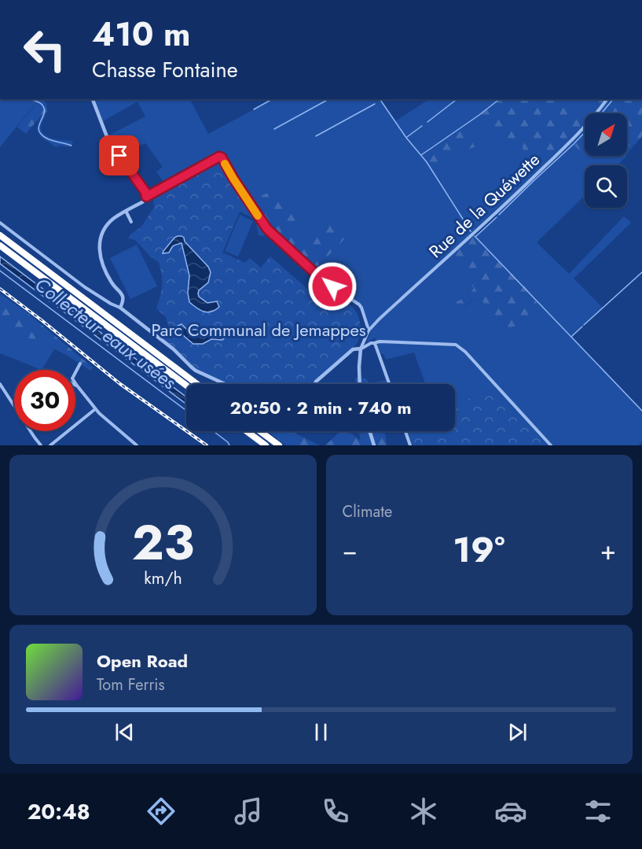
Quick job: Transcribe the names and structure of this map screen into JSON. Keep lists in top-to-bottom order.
{
  "streets": {
    "street": ["Rue de la Quéwette"]
  },
  "water": ["Collecteur eaux usées"],
  "parks": ["Parc Communal de Jemappes"],
  "north": "top right",
  "page": {
    "turn": ["410 m", "Chasse Fontaine"],
    "limit": "30",
    "trip": "20:50 · 2 min · 740 m",
    "tile": "Climate",
    "heat": ["−", "19°", "+"],
    "song": ["Open Road", "Tom Ferris"],
    "tabs": "20:48",
    "gauge": ["23", "km/h"]
  }
}
